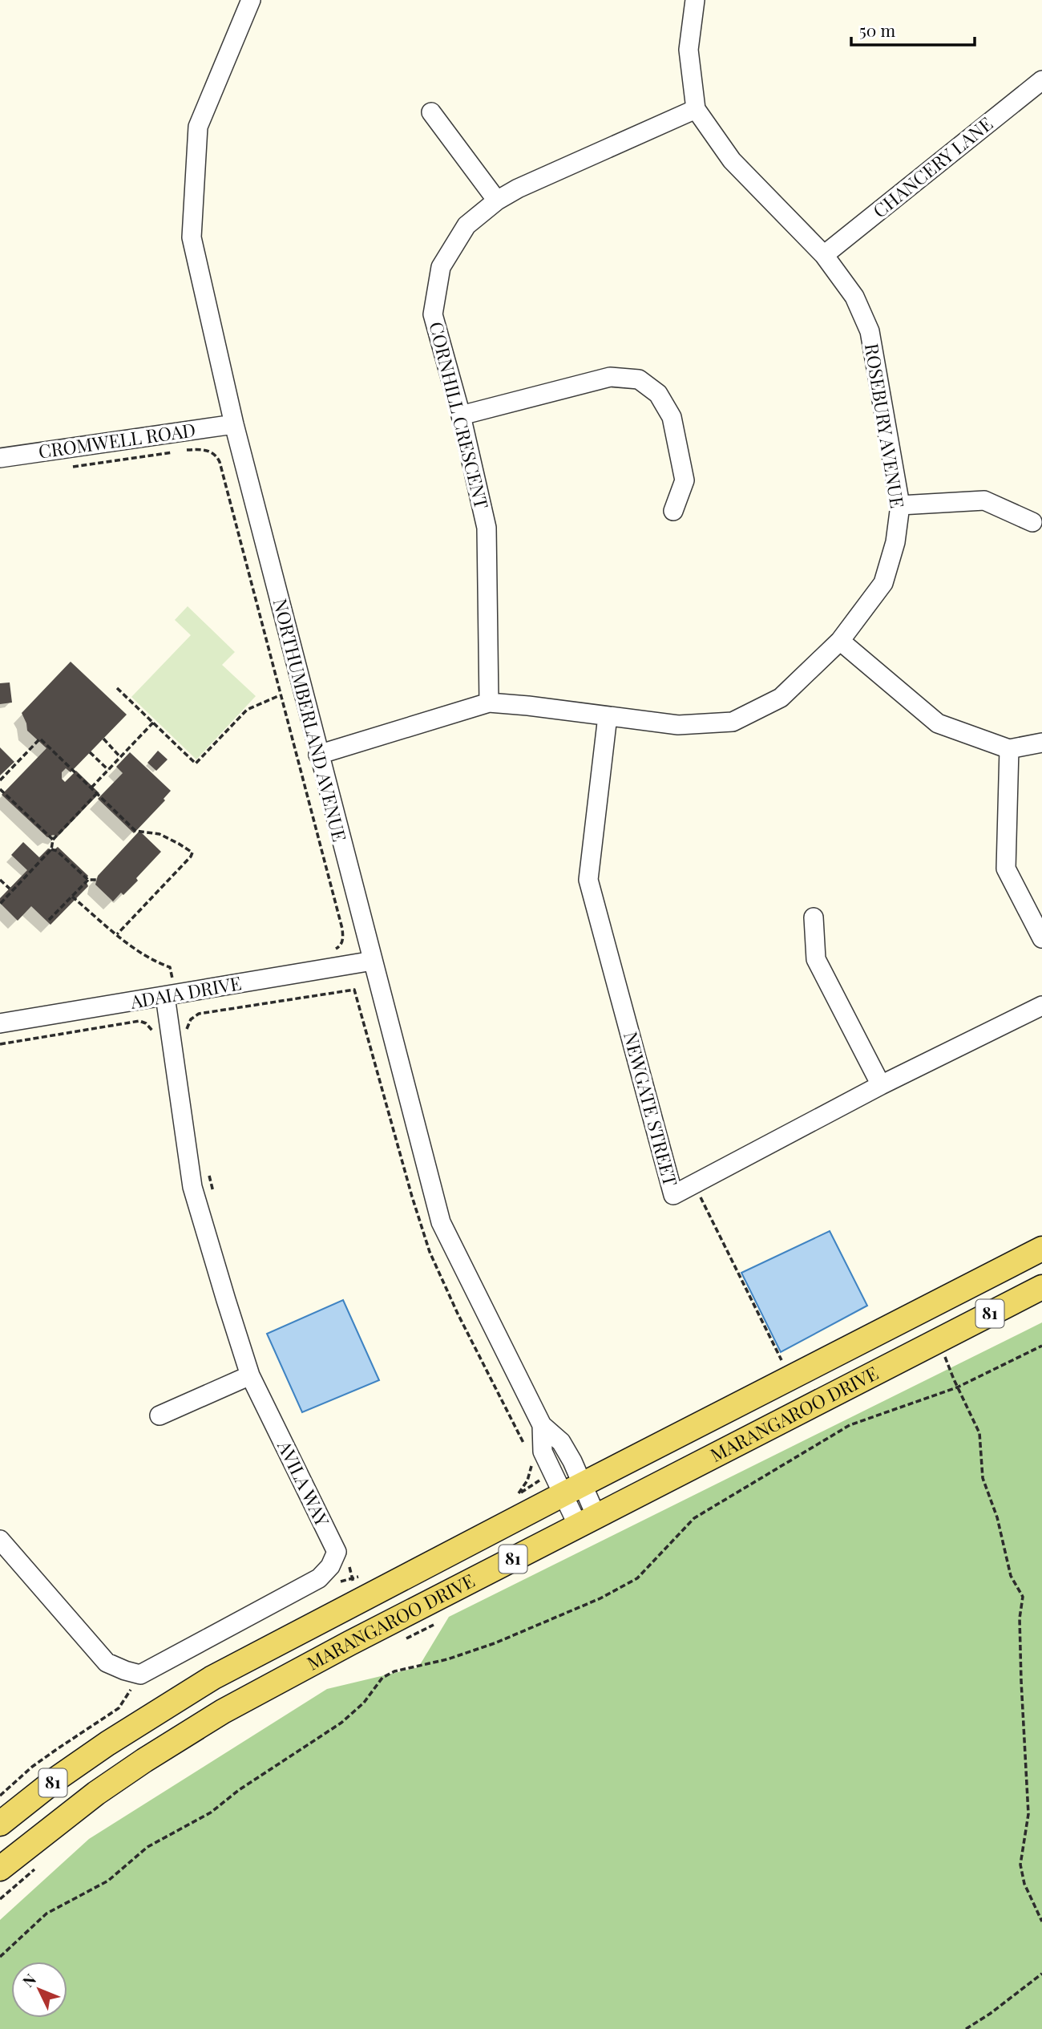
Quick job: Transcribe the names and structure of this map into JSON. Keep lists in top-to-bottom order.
{
  "streets": {
    "main road": ["81", "MARANGAROO DRIVE"],
    "street": [
      "CHANCERY LANE",
      "CORNHILL CRESCENT",
      "ROSEBURY AVENUE",
      "CROMWELL ROAD",
      "NORTHUMBERLAND AVENUE",
      "ADAIA DRIVE",
      "NEWGATE STREET",
      "AVILA WAY"
    ]
  },
  "crossings": [
    ["CHANCERY LANE", "ROSEBURY AVENUE"],
    ["CORNHILL CRESCENT", "ROSEBURY AVENUE"],
    ["ROSEBURY AVENUE", "NORTHUMBERLAND AVENUE"],
    ["ROSEBURY AVENUE", "NEWGATE STREET"],
    ["CROMWELL ROAD", "NORTHUMBERLAND AVENUE"],
    ["NORTHUMBERLAND AVENUE", "ADAIA DRIVE"],
    ["NORTHUMBERLAND AVENUE", "MARANGAROO DRIVE"],
    ["ADAIA DRIVE", "AVILA WAY"]
  ],
  "scale_bar": "50 m",
  "north": "top left"
}
